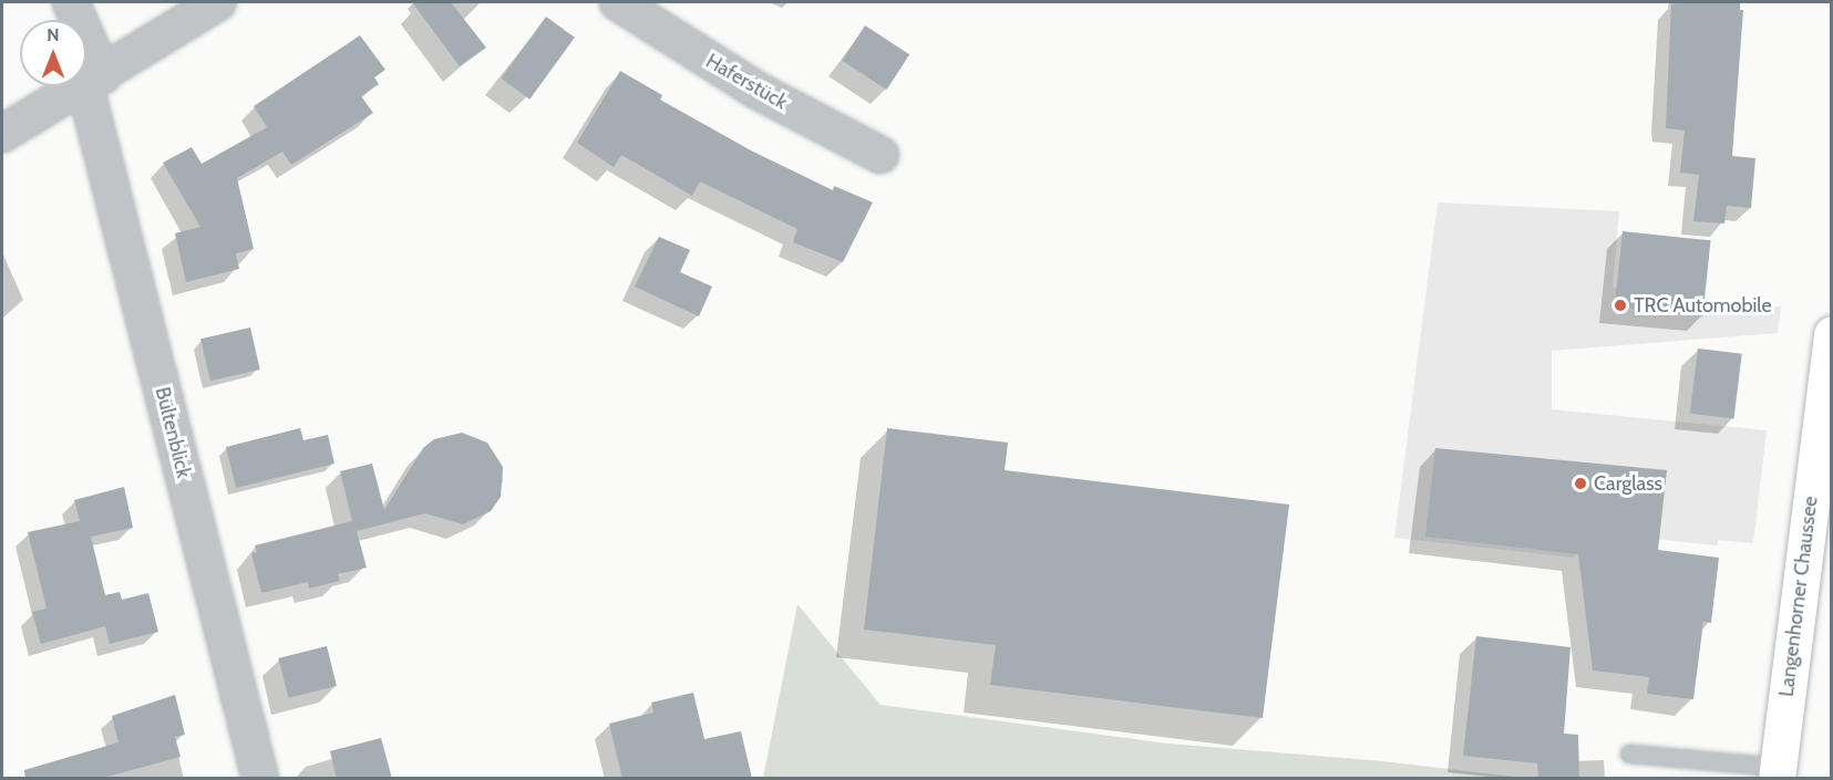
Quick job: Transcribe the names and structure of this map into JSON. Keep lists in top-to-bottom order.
{
  "streets": {
    "main road": ["Langenhorner Chaussee"],
    "street": ["Haferstück", "Bültenblick"]
  },
  "places": ["TRC Automobile", "Carglass"],
  "north": "top"
}
